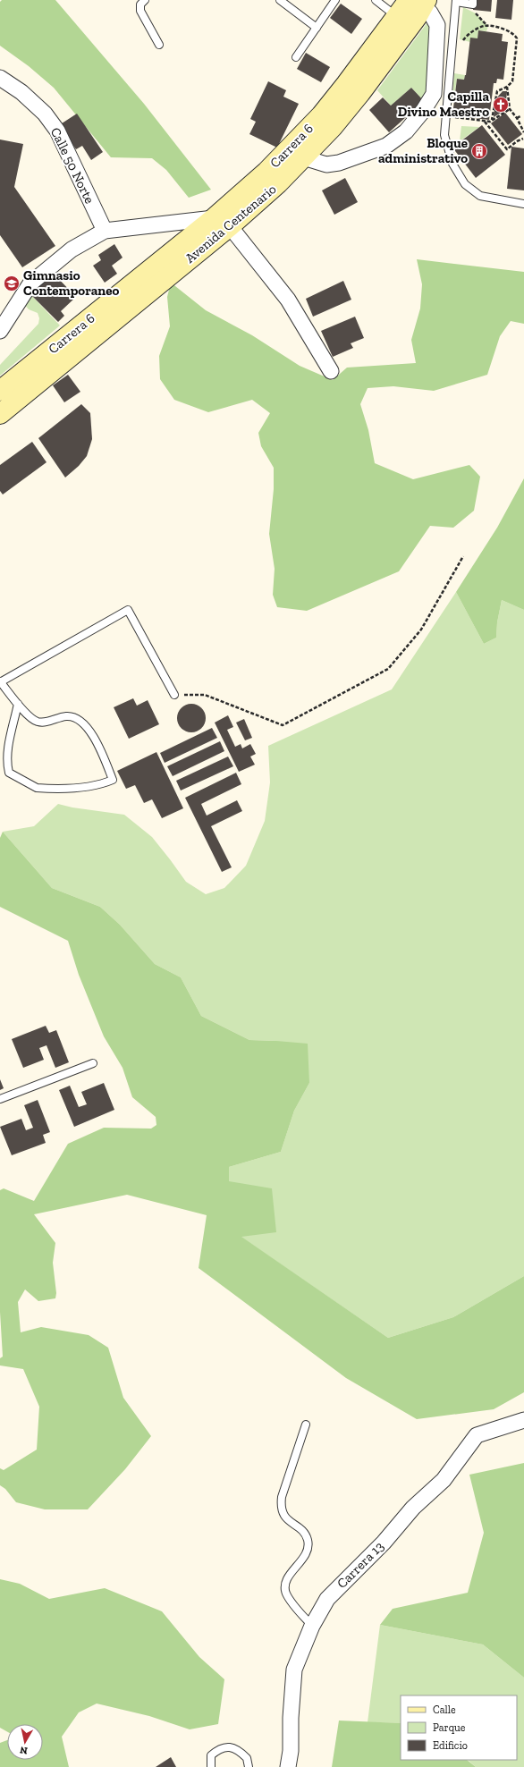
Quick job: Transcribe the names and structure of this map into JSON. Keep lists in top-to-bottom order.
{
  "streets": {
    "main road": ["Carrera 6", "Avenida Centenario"],
    "street": ["Calle 50 Norte", "Carrera 13"]
  },
  "crossings": [
    ["Carrera 6", "Avenida Centenario"]
  ],
  "places": {
    "church": ["Capilla Divino Maestro"],
    "building": ["Bloque administrativo"],
    "school or university": ["Gimnasio Contemporaneo"]
  },
  "legend": ["Calle", "Parque", "Edificio"],
  "north": "bottom"
}
